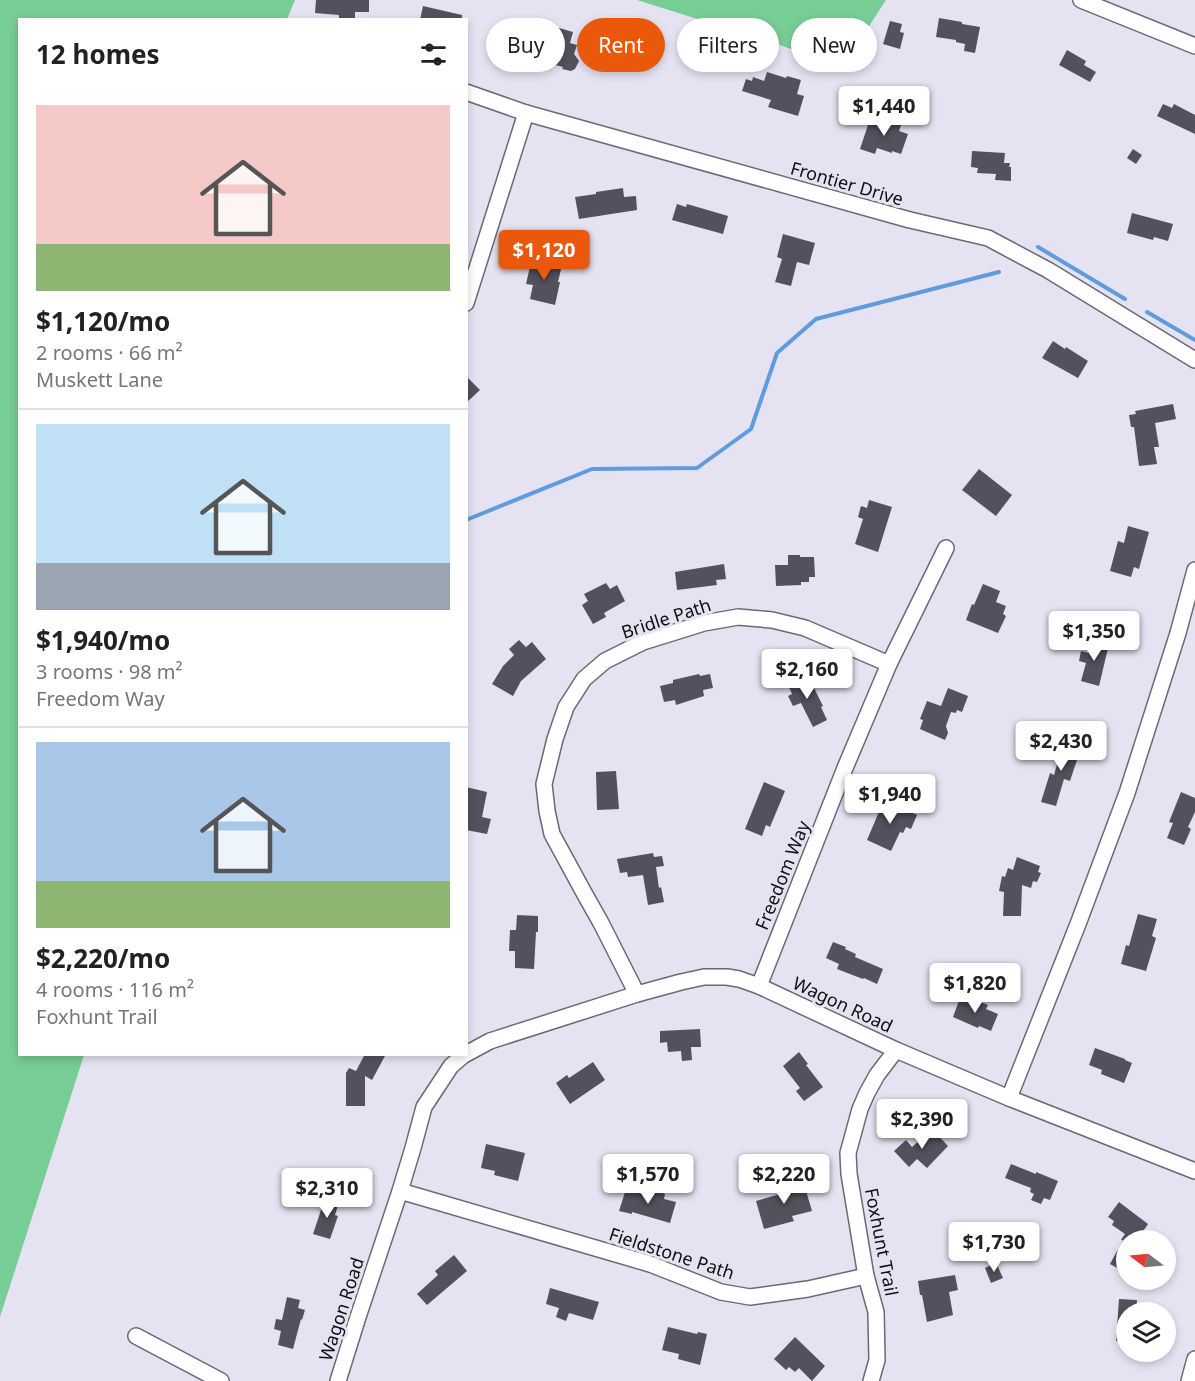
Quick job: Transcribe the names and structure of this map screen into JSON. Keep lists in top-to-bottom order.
{
  "streets": {
    "street": [
      "Frontier Drive",
      "Bridle Path",
      "Freedom Way",
      "Wagon Road",
      "Foxhunt Trail",
      "Fieldstone Path"
    ]
  },
  "crossings": [
    ["Bridle Path", "Freedom Way"],
    ["Bridle Path", "Wagon Road"],
    ["Freedom Way", "Wagon Road"],
    ["Wagon Road", "Foxhunt Trail"],
    ["Wagon Road", "Fieldstone Path"],
    ["Foxhunt Trail", "Fieldstone Path"]
  ],
  "north": "left",
  "page": {
    "chip": [
      "Buy",
      "Rent",
      "Filters",
      "New"
    ],
    "heading": "12 homes",
    "price": [
      "$1,440",
      "$1,120",
      "$1,350",
      "$2,160",
      "$2,430",
      "$1,940",
      "$1,820",
      "$2,390",
      "$1,570",
      "$2,220",
      "$2,310",
      "$1,730"
    ],
    "list": [
      {
        "name": "$1,120/mo",
        "note": "2 rooms · 66 m² · Muskett Lane"
      },
      {
        "name": "$1,940/mo",
        "note": "3 rooms · 98 m² · Freedom Way"
      },
      {
        "name": "$2,220/mo",
        "note": "4 rooms · 116 m² · Foxhunt Trail"
      }
    ]
  }
}
